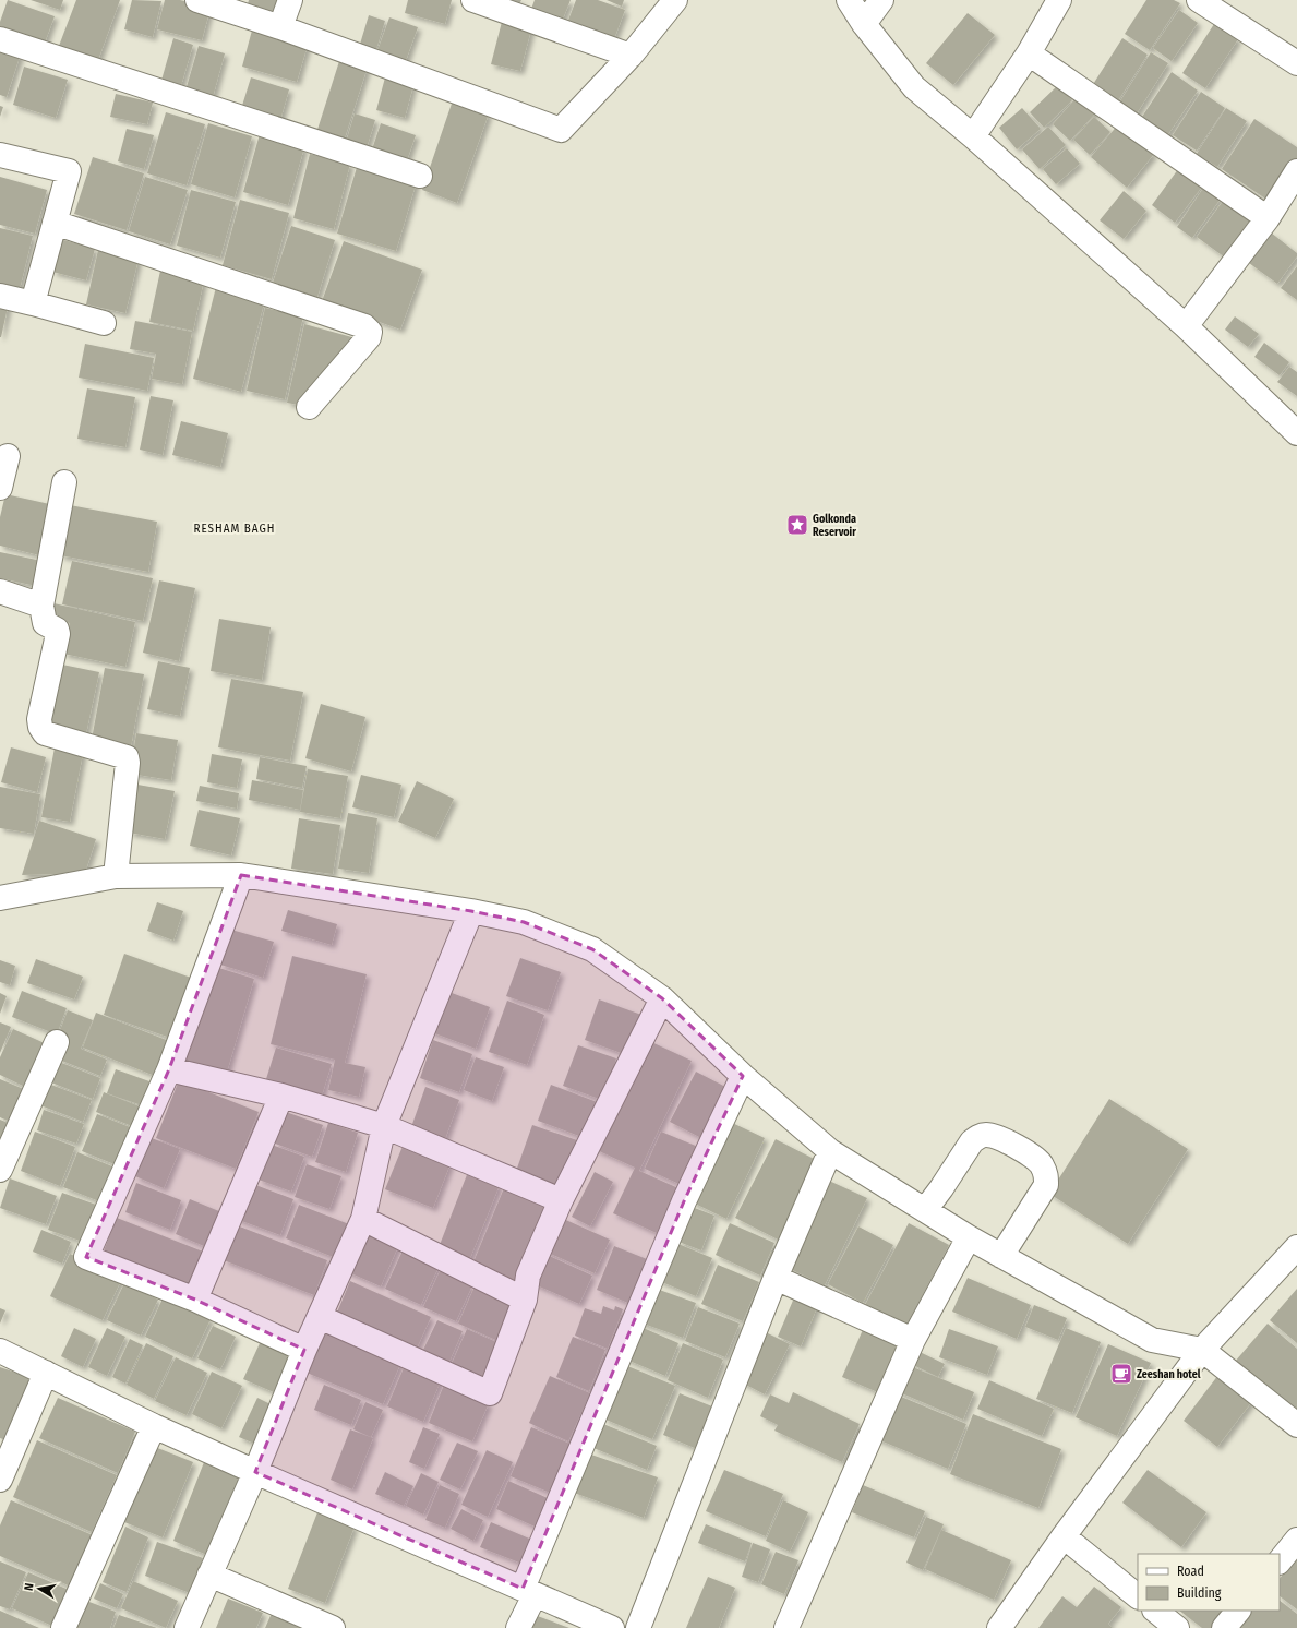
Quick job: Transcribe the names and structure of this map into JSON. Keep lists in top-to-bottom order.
{
  "districts": ["RESHAM BAGH"],
  "places": {
    "place": ["Golkonda Reservoir"],
    "cafe": ["Zeeshan hotel"]
  },
  "legend": ["Road", "Building"],
  "north": "left"
}
